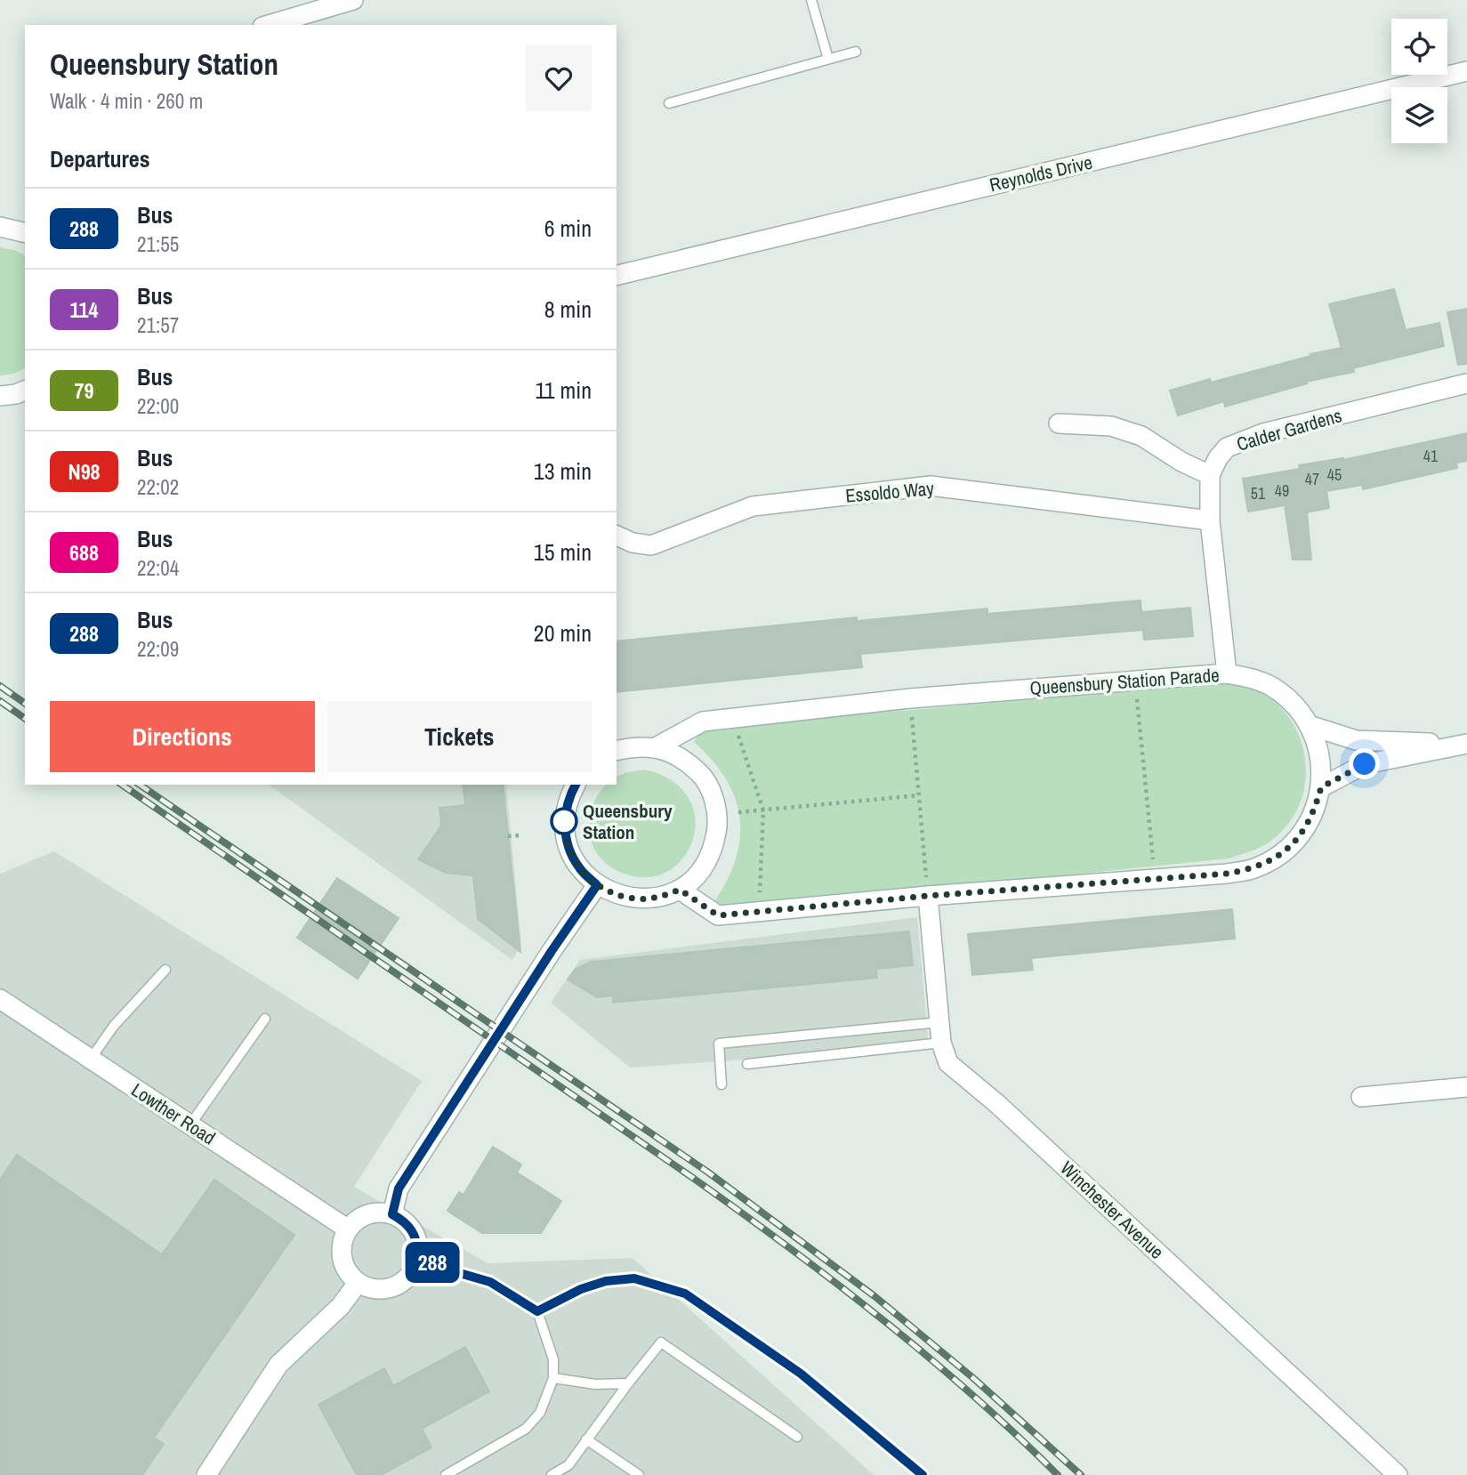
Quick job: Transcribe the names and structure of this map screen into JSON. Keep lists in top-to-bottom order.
{
  "streets": {
    "street": [
      "Reynolds Drive",
      "Calder Gardens",
      "Essoldo Way",
      "Queensbury Station Parade",
      "Lowther Road",
      "Winchester Avenue"
    ]
  },
  "crossings": [
    ["Queensbury Station Parade", "Winchester Avenue"]
  ],
  "places": ["Queensbury Station"],
  "lines": ["bus line 288"],
  "house_numbers": [
    "41",
    "45",
    "47",
    "49",
    "51"
  ],
  "page": {
    "on_map": "288",
    "heading": [
      ["Queensbury Station", "Walk · 4 min · 260 m"],
      "Departures"
    ],
    "list": [
      {
        "mark": "288",
        "name": "Bus",
        "note": "21:55",
        "value": "6 min"
      },
      {
        "mark": "114",
        "name": "Bus",
        "note": "21:57",
        "value": "8 min"
      },
      {
        "mark": "79",
        "name": "Bus",
        "note": "22:00",
        "value": "11 min"
      },
      {
        "mark": "N98",
        "name": "Bus",
        "note": "22:02",
        "value": "13 min"
      },
      {
        "mark": "688",
        "name": "Bus",
        "note": "22:04",
        "value": "15 min"
      },
      {
        "mark": "288",
        "name": "Bus",
        "note": "22:09",
        "value": "20 min"
      }
    ],
    "buttons": ["Directions", "Tickets"]
  }
}
